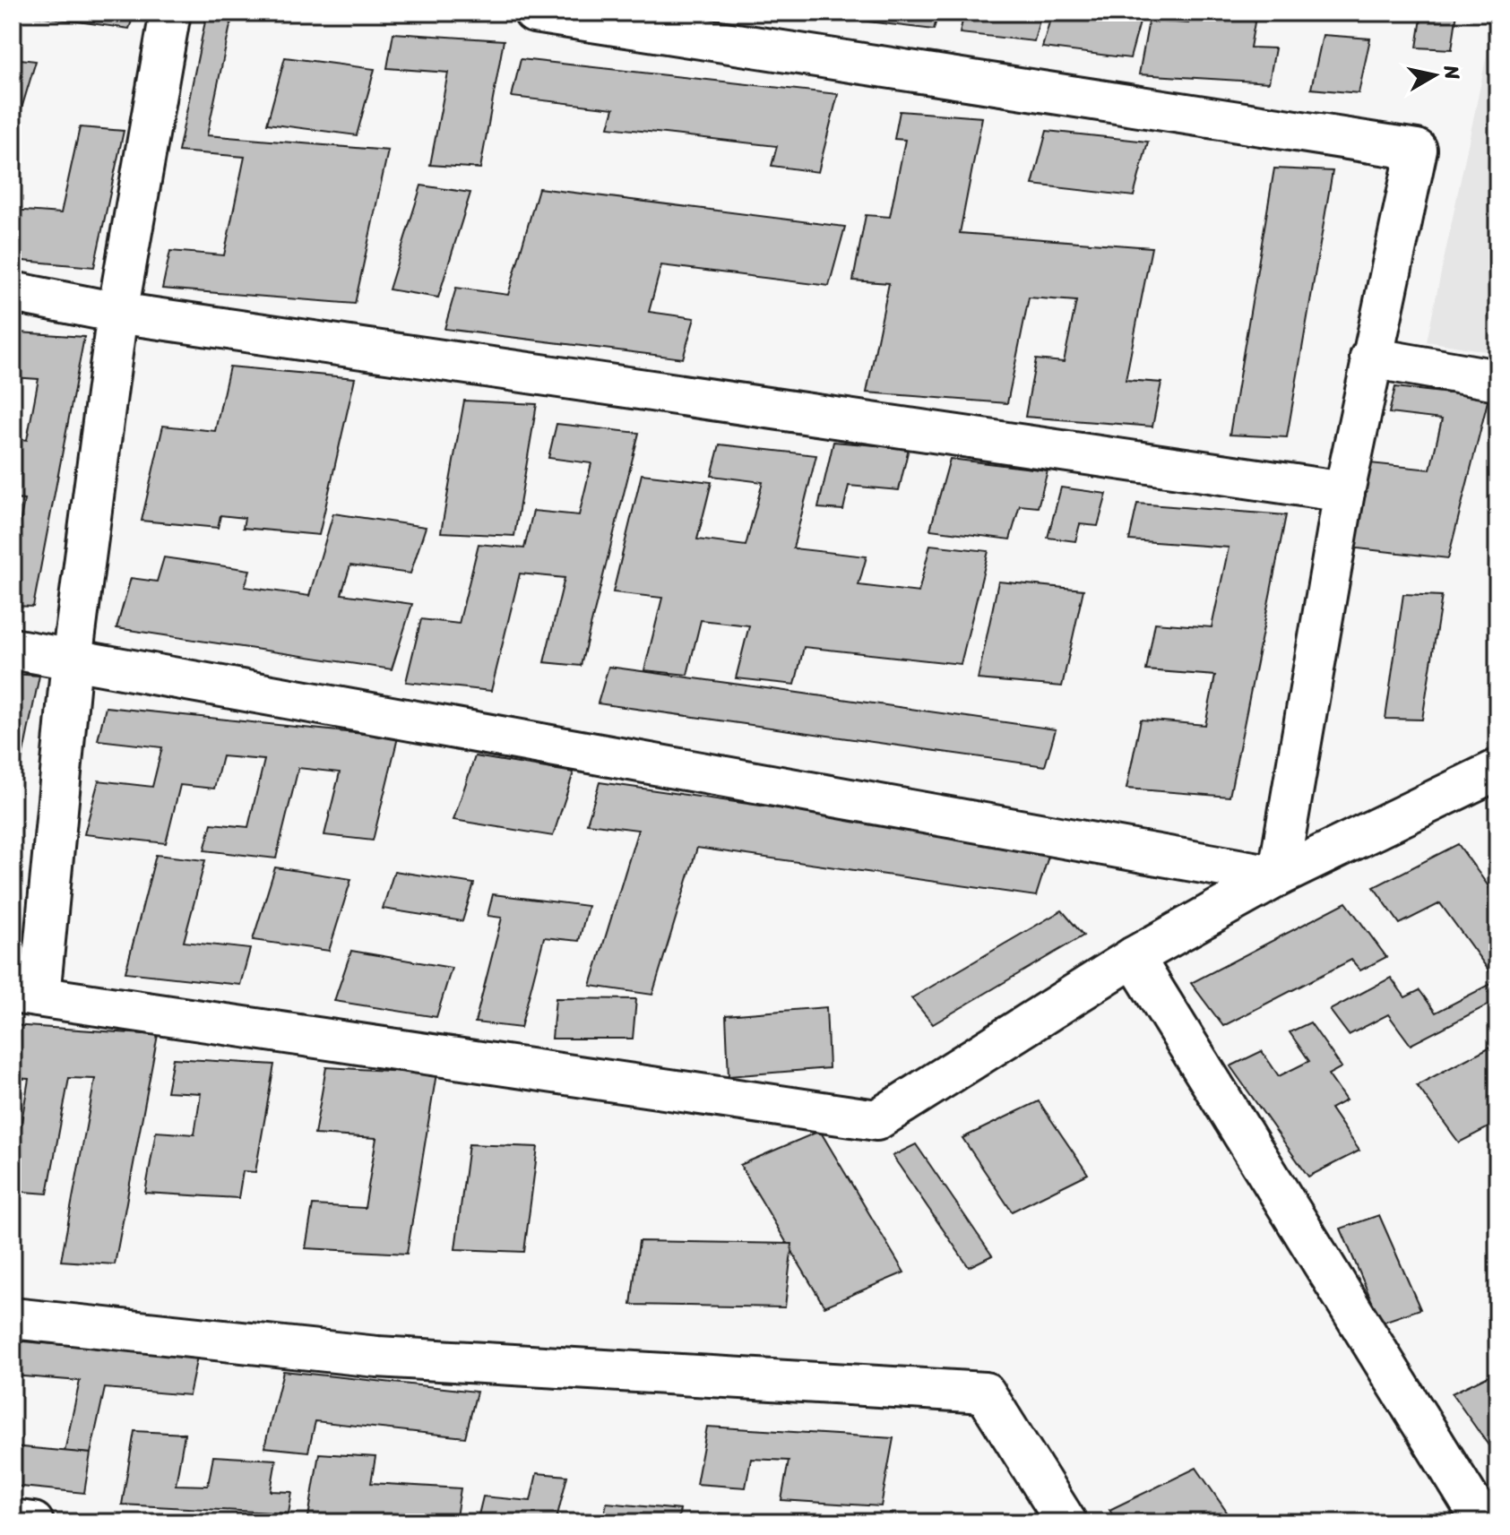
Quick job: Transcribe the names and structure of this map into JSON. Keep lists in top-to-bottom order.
{
  "north": "right"
}
